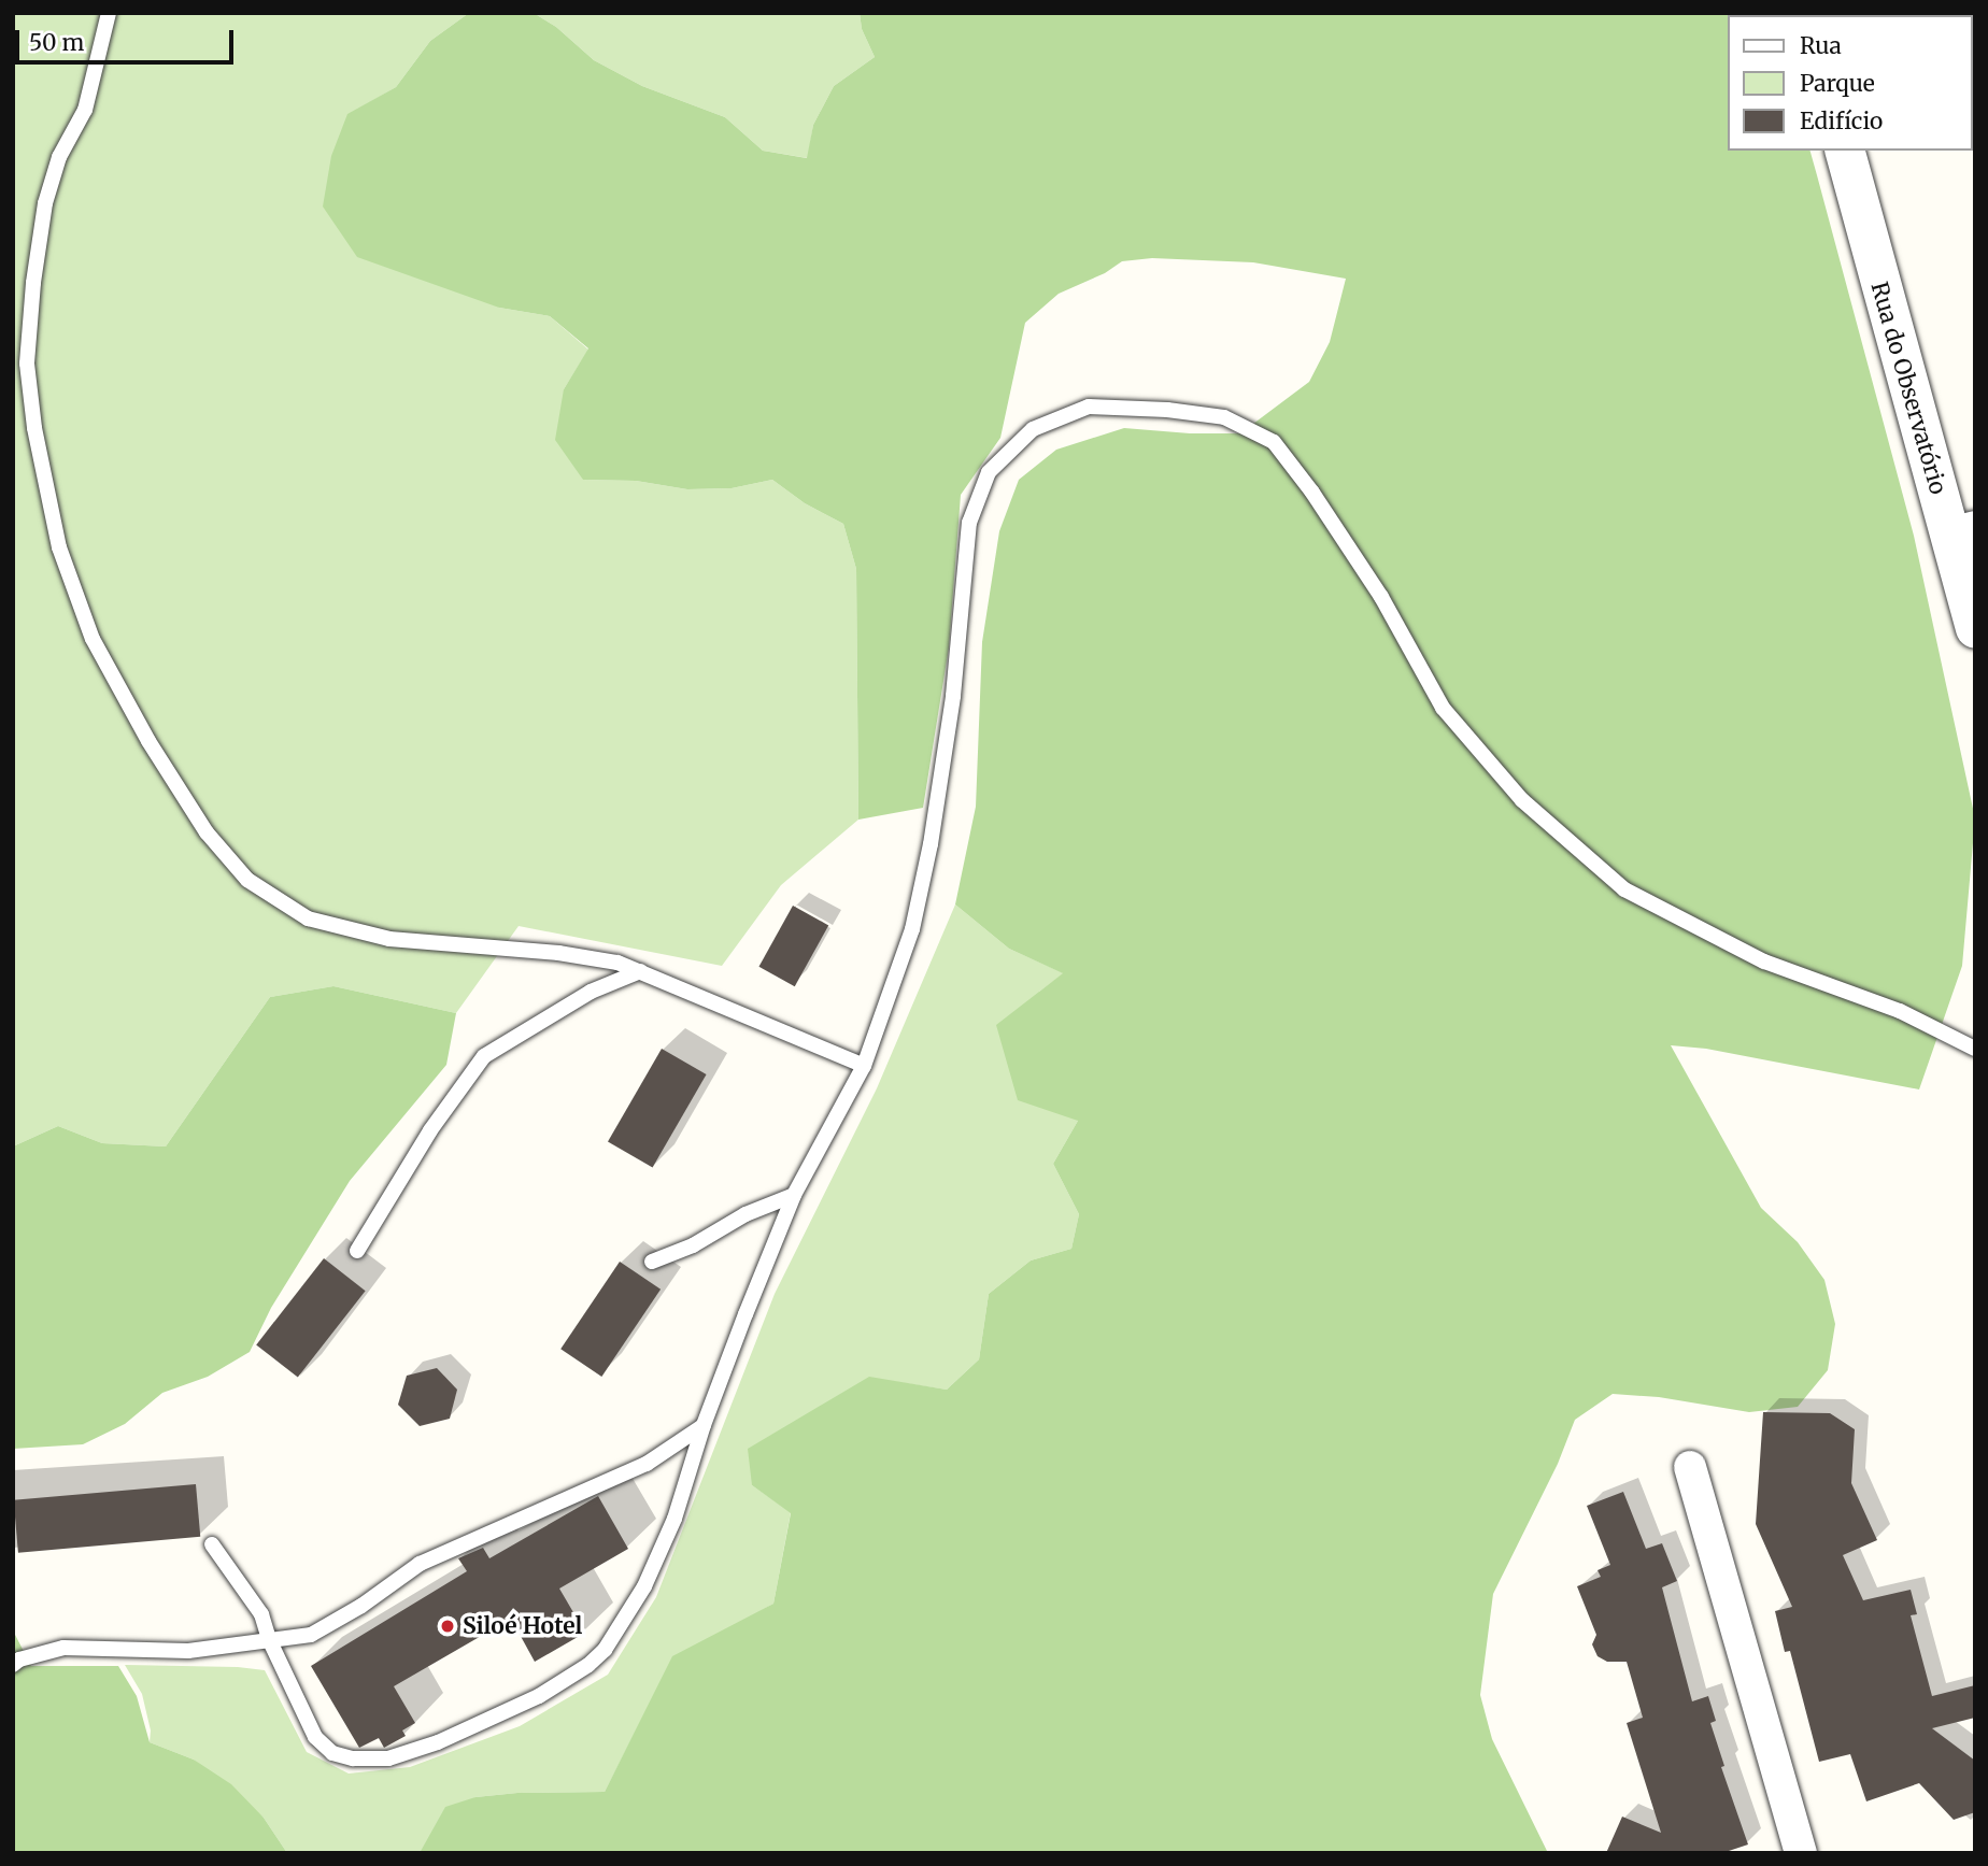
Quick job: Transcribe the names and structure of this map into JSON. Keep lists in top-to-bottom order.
{
  "streets": {
    "street": ["Rua do Observatório"]
  },
  "places": ["Siloé Hotel"],
  "legend": ["Rua", "Parque", "Edifício"],
  "scale_bar": "50 m"
}
